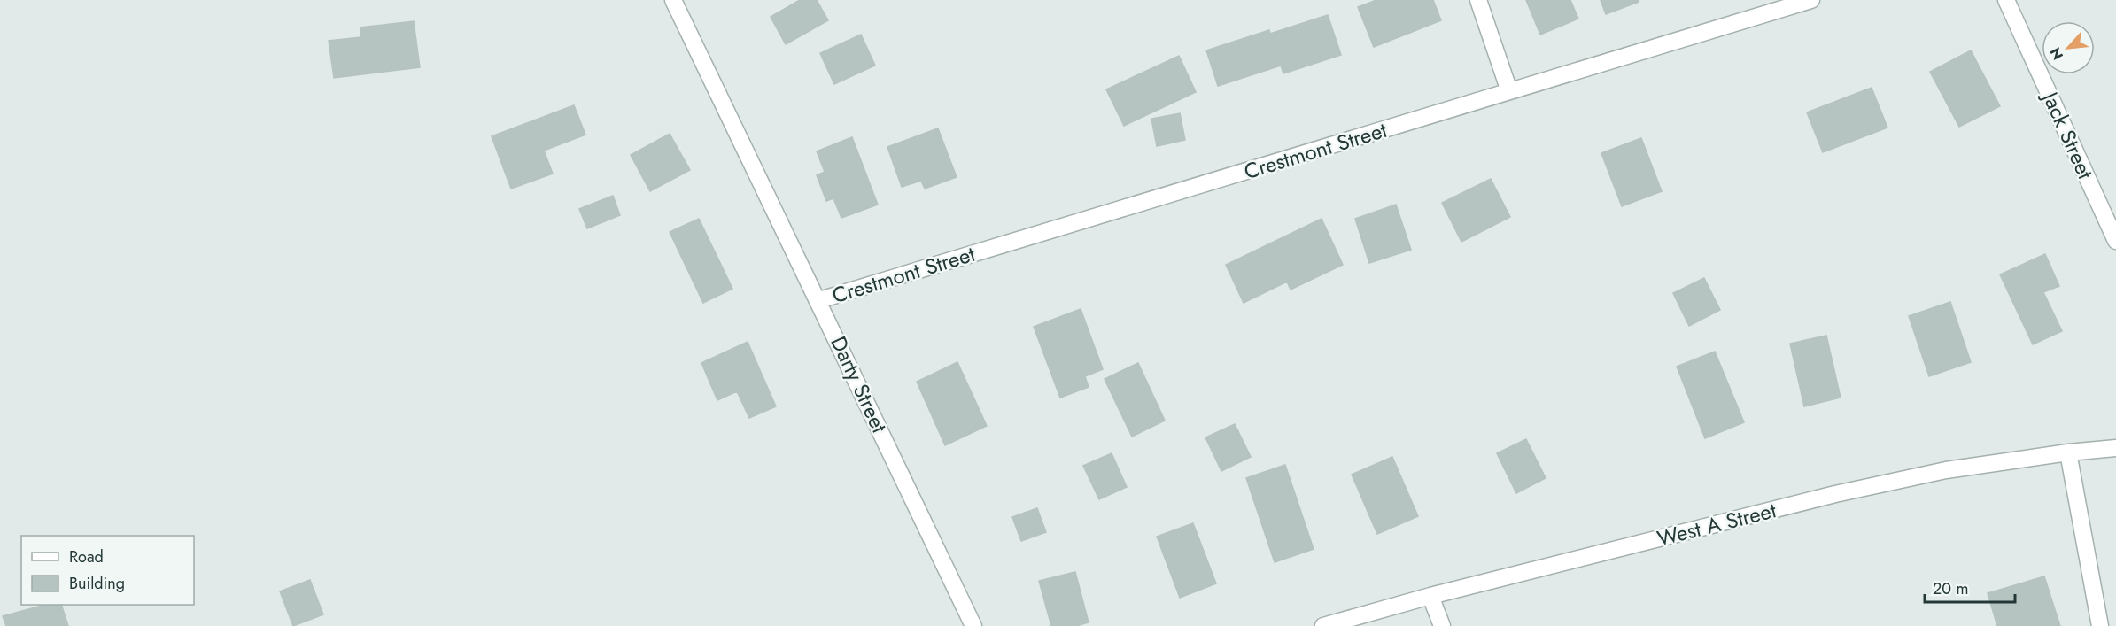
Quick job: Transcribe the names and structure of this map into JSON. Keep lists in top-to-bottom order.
{
  "streets": {
    "street": [
      "Jack Street",
      "Crestmont Street",
      "Darty Street",
      "West A Street"
    ]
  },
  "crossings": [
    ["Crestmont Street", "Darty Street"]
  ],
  "legend": ["Road", "Building"],
  "scale_bar": "20 m",
  "north": "bottom left"
}
